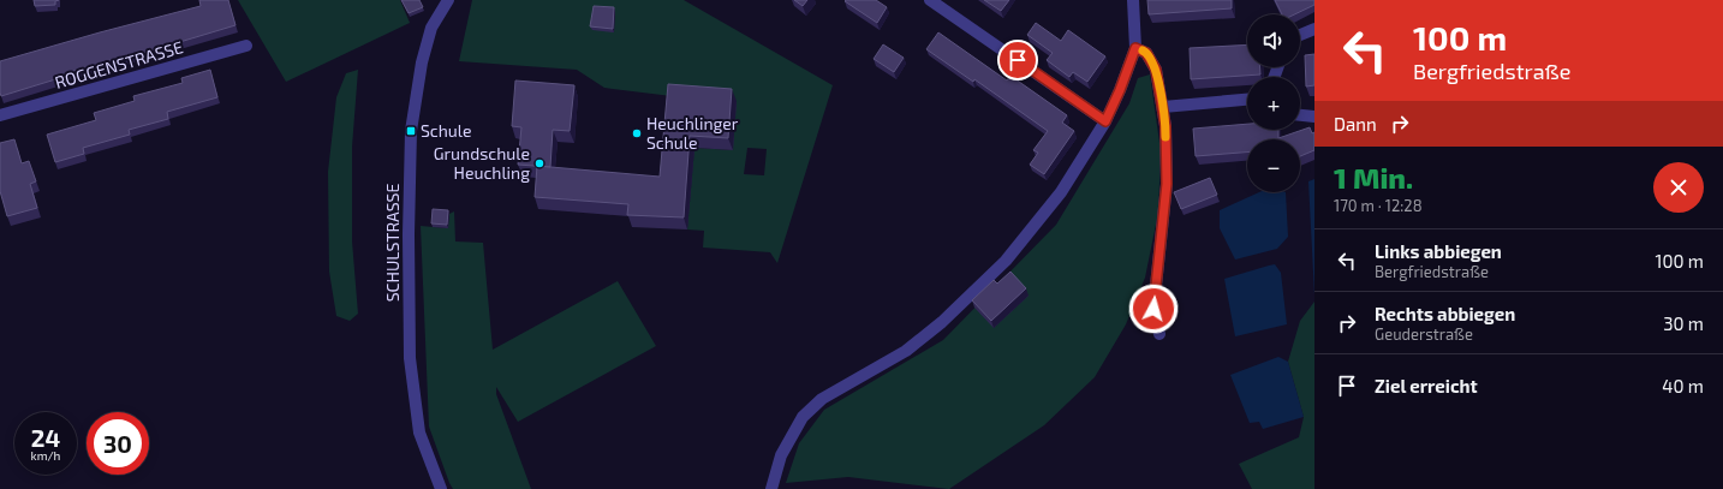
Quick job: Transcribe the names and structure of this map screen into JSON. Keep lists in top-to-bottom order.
{
  "streets": {
    "street": ["ROGGENSTRASSE", "SCHULSTRASSE"]
  },
  "places": {
    "transit": ["Schule"],
    "other": ["Heuchlinger Schule", "Grundschule Heuchling"]
  },
  "page": {
    "turn": ["100 m", "Bergfriedstraße"],
    "map_buttons": ["+", "−"],
    "then": "Dann",
    "heading": ["1 Min.", "170 m · 12:28"],
    "list": [
      {
        "name": "Links abbiegen",
        "note": "Bergfriedstraße",
        "value": "100 m"
      },
      {
        "name": "Rechts abbiegen",
        "note": "Geuderstraße",
        "value": "30 m"
      },
      {
        "name": "Ziel erreicht",
        "value": "40 m"
      }
    ],
    "speed": "24 km/h",
    "limit": "30"
  }
}
